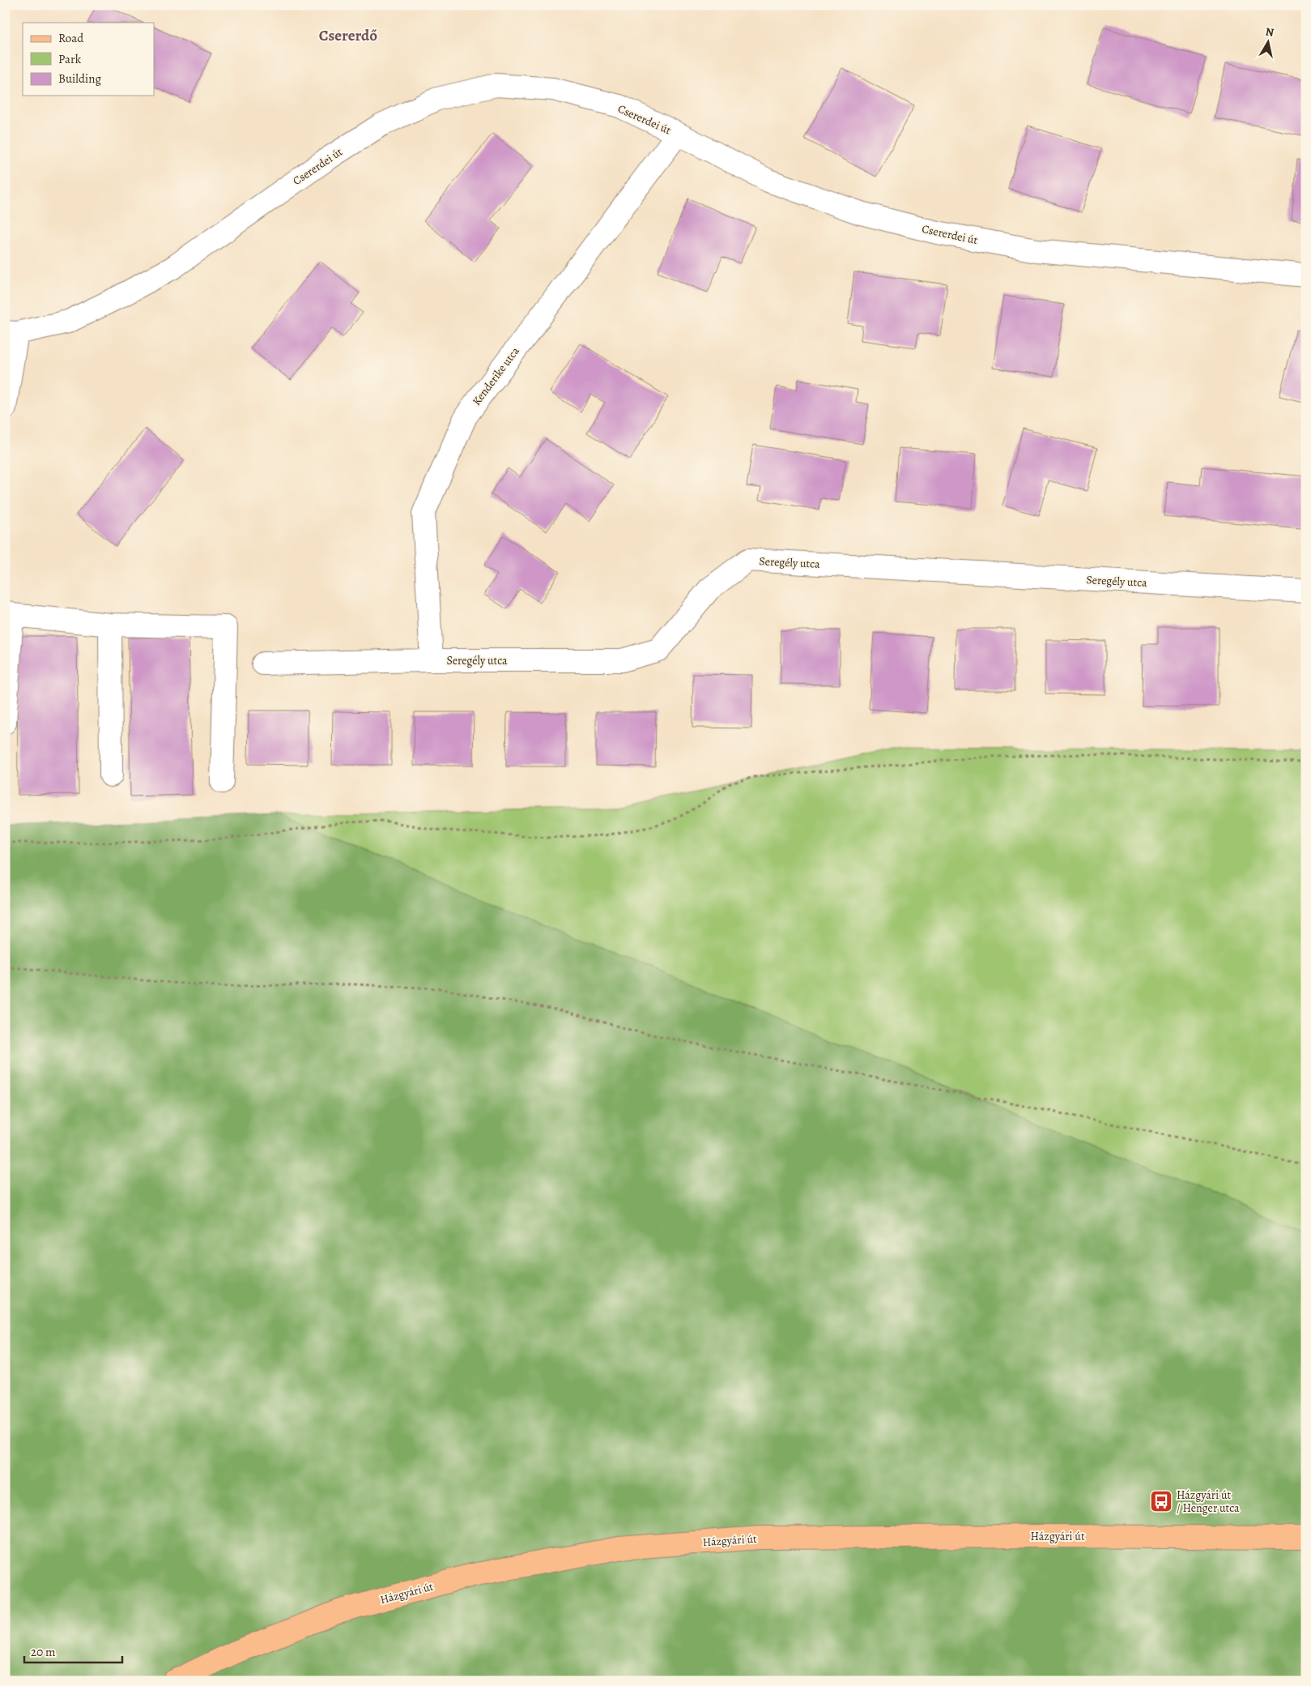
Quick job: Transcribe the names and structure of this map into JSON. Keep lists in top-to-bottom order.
{
  "streets": {
    "main road": ["Házgyári út"],
    "street": ["Csererdei út", "Kenderike utca", "Seregély utca"]
  },
  "crossings": [
    ["Csererdei út", "Kenderike utca"],
    ["Kenderike utca", "Seregély utca"]
  ],
  "districts": ["Csererdő"],
  "places": {
    "bus stop": ["Házgyári út / Henger utca"]
  },
  "legend": ["Road", "Park", "Building"],
  "scale_bar": "20 m",
  "north": "top"
}
